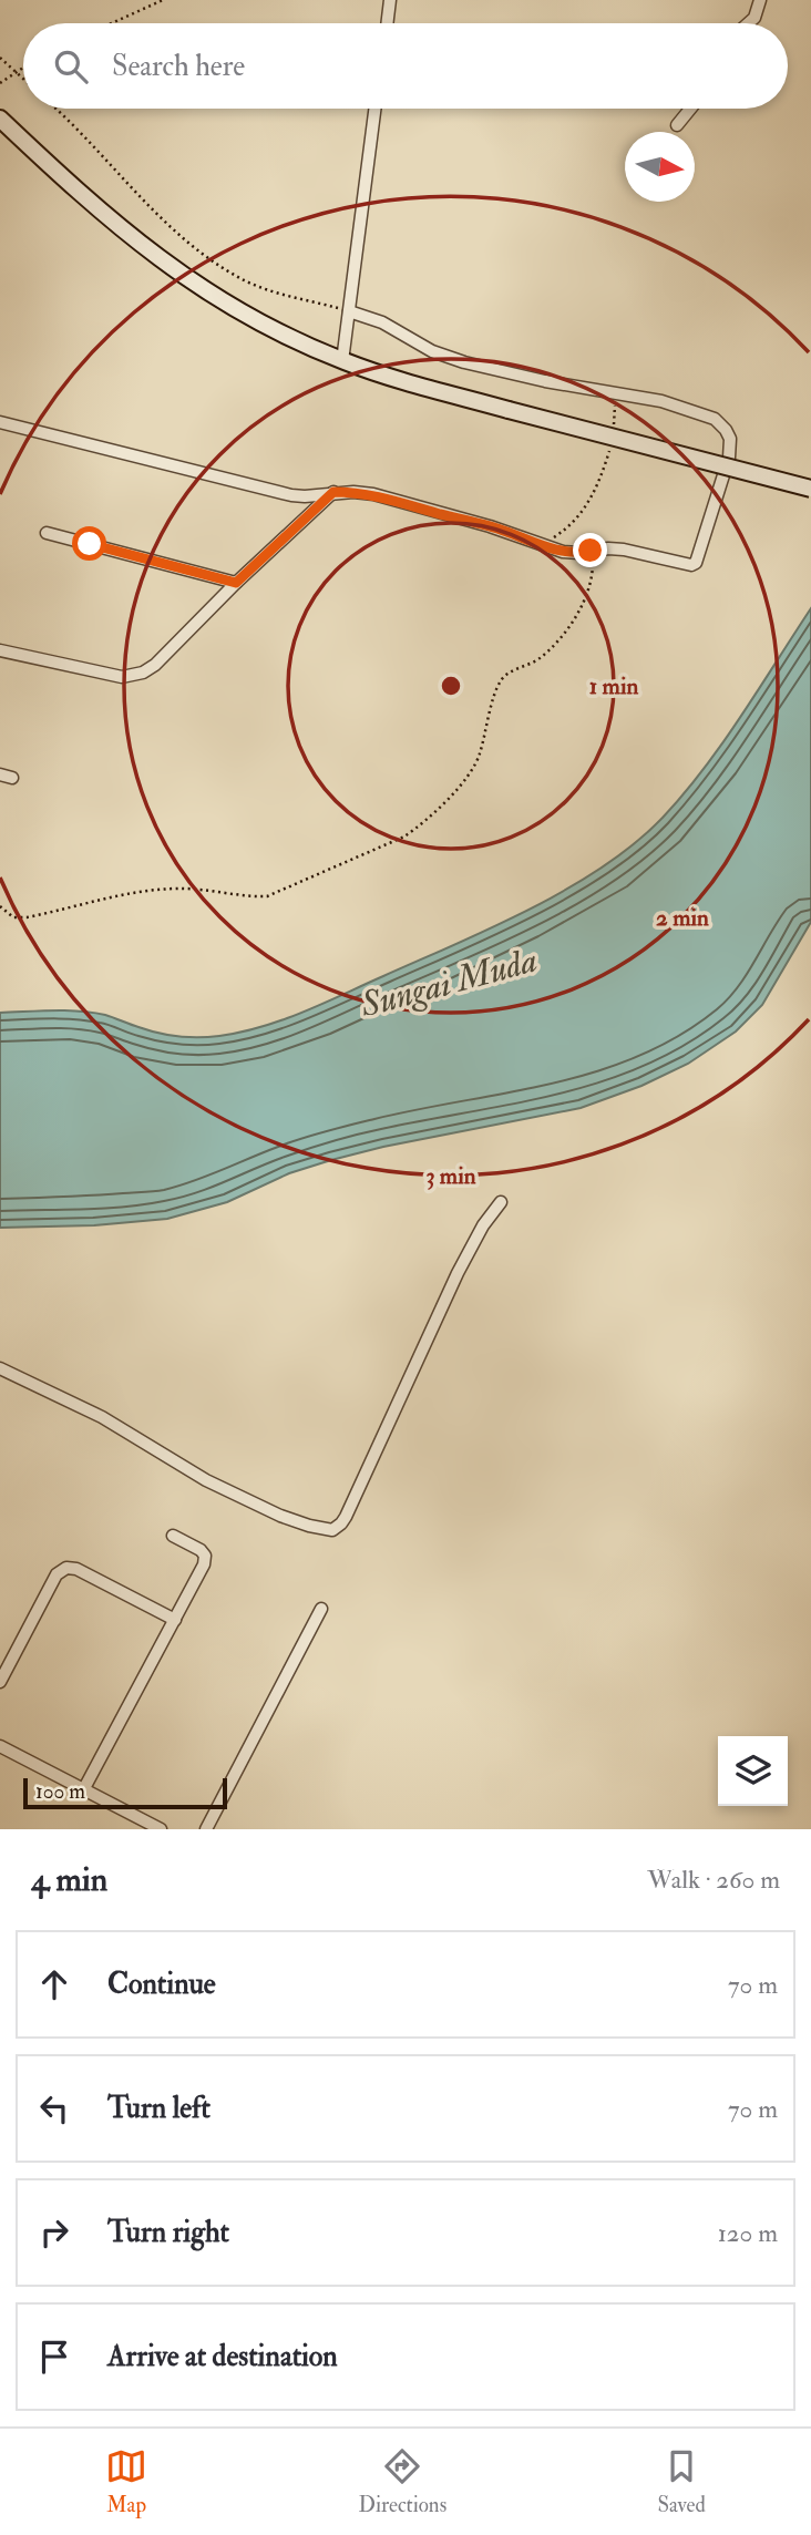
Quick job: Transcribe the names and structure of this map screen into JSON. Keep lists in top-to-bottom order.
{
  "water": ["Sungai Muda"],
  "scale_bar": "100 m",
  "north": "right",
  "page": {
    "search": "Search here",
    "scale": "100 m",
    "heading": ["4 min", "Walk · 260 m"],
    "list": [
      ["Continue", "70 m"],
      ["Turn left", "70 m"],
      ["Turn right", "120 m"],
      "Arrive at destination"
    ],
    "nav": ["Map", "Directions", "Saved"]
  },
  "rings": ["1 min", "2 min", "3 min"]
}
